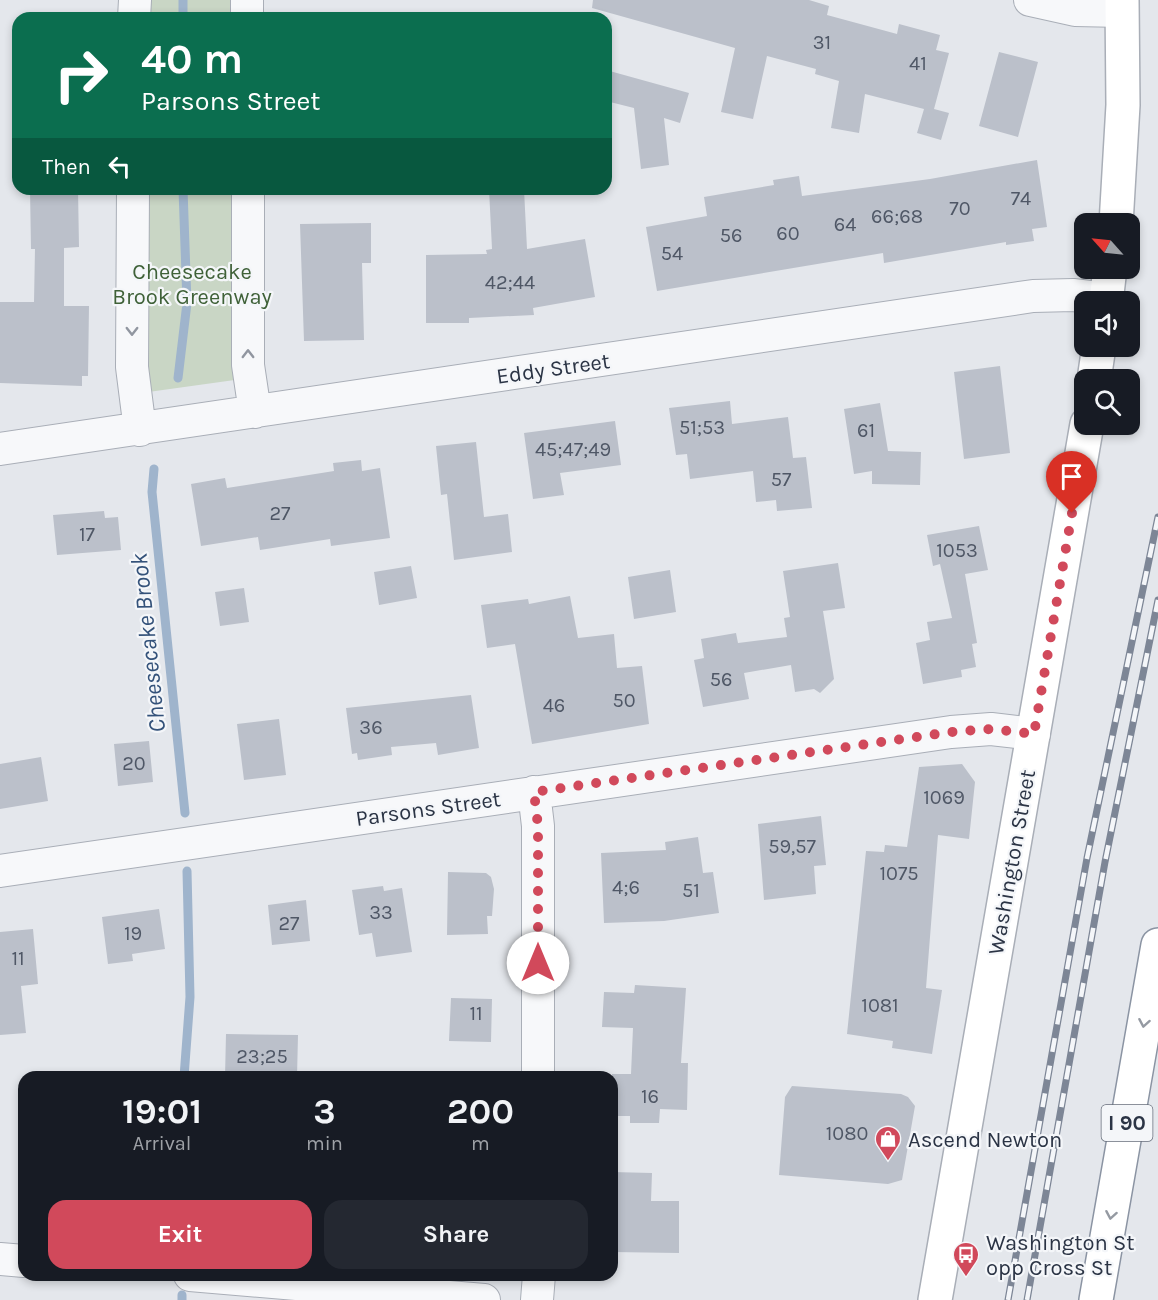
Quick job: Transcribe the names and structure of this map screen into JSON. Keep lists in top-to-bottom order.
{
  "streets": {
    "main road": ["Washington Street", "I 90"],
    "street": ["Eddy Street", "Parsons Street"]
  },
  "crossings": [
    ["Parsons Street", "Washington Street"]
  ],
  "water": ["Cheesecake Brook"],
  "parks": ["Cheesecake Brook Greenway"],
  "places": {
    "shop": ["Ascend Newton"],
    "bus stop": ["Washington St opp Cross St"]
  },
  "house_numbers": [
    "31",
    "41",
    "74",
    "70",
    "66;68",
    "64",
    "60",
    "56",
    "54",
    "42;44",
    "51;53",
    "61",
    "45;47;49",
    "57",
    "27",
    "17",
    "1053",
    "56",
    "50",
    "46",
    "36",
    "20",
    "1069",
    "59,57",
    "1075",
    "4;6",
    "51",
    "33",
    "27",
    "19",
    "11",
    "1081",
    "11",
    "23;25",
    "16",
    "1080"
  ],
  "north": "top left",
  "page": {
    "turn": ["40 m", "Parsons Street"],
    "then": "Then",
    "eta": [
      "19:01",
      "Arrival",
      "3",
      "min",
      "200",
      "m"
    ],
    "buttons": ["Exit", "Share"]
  }
}
